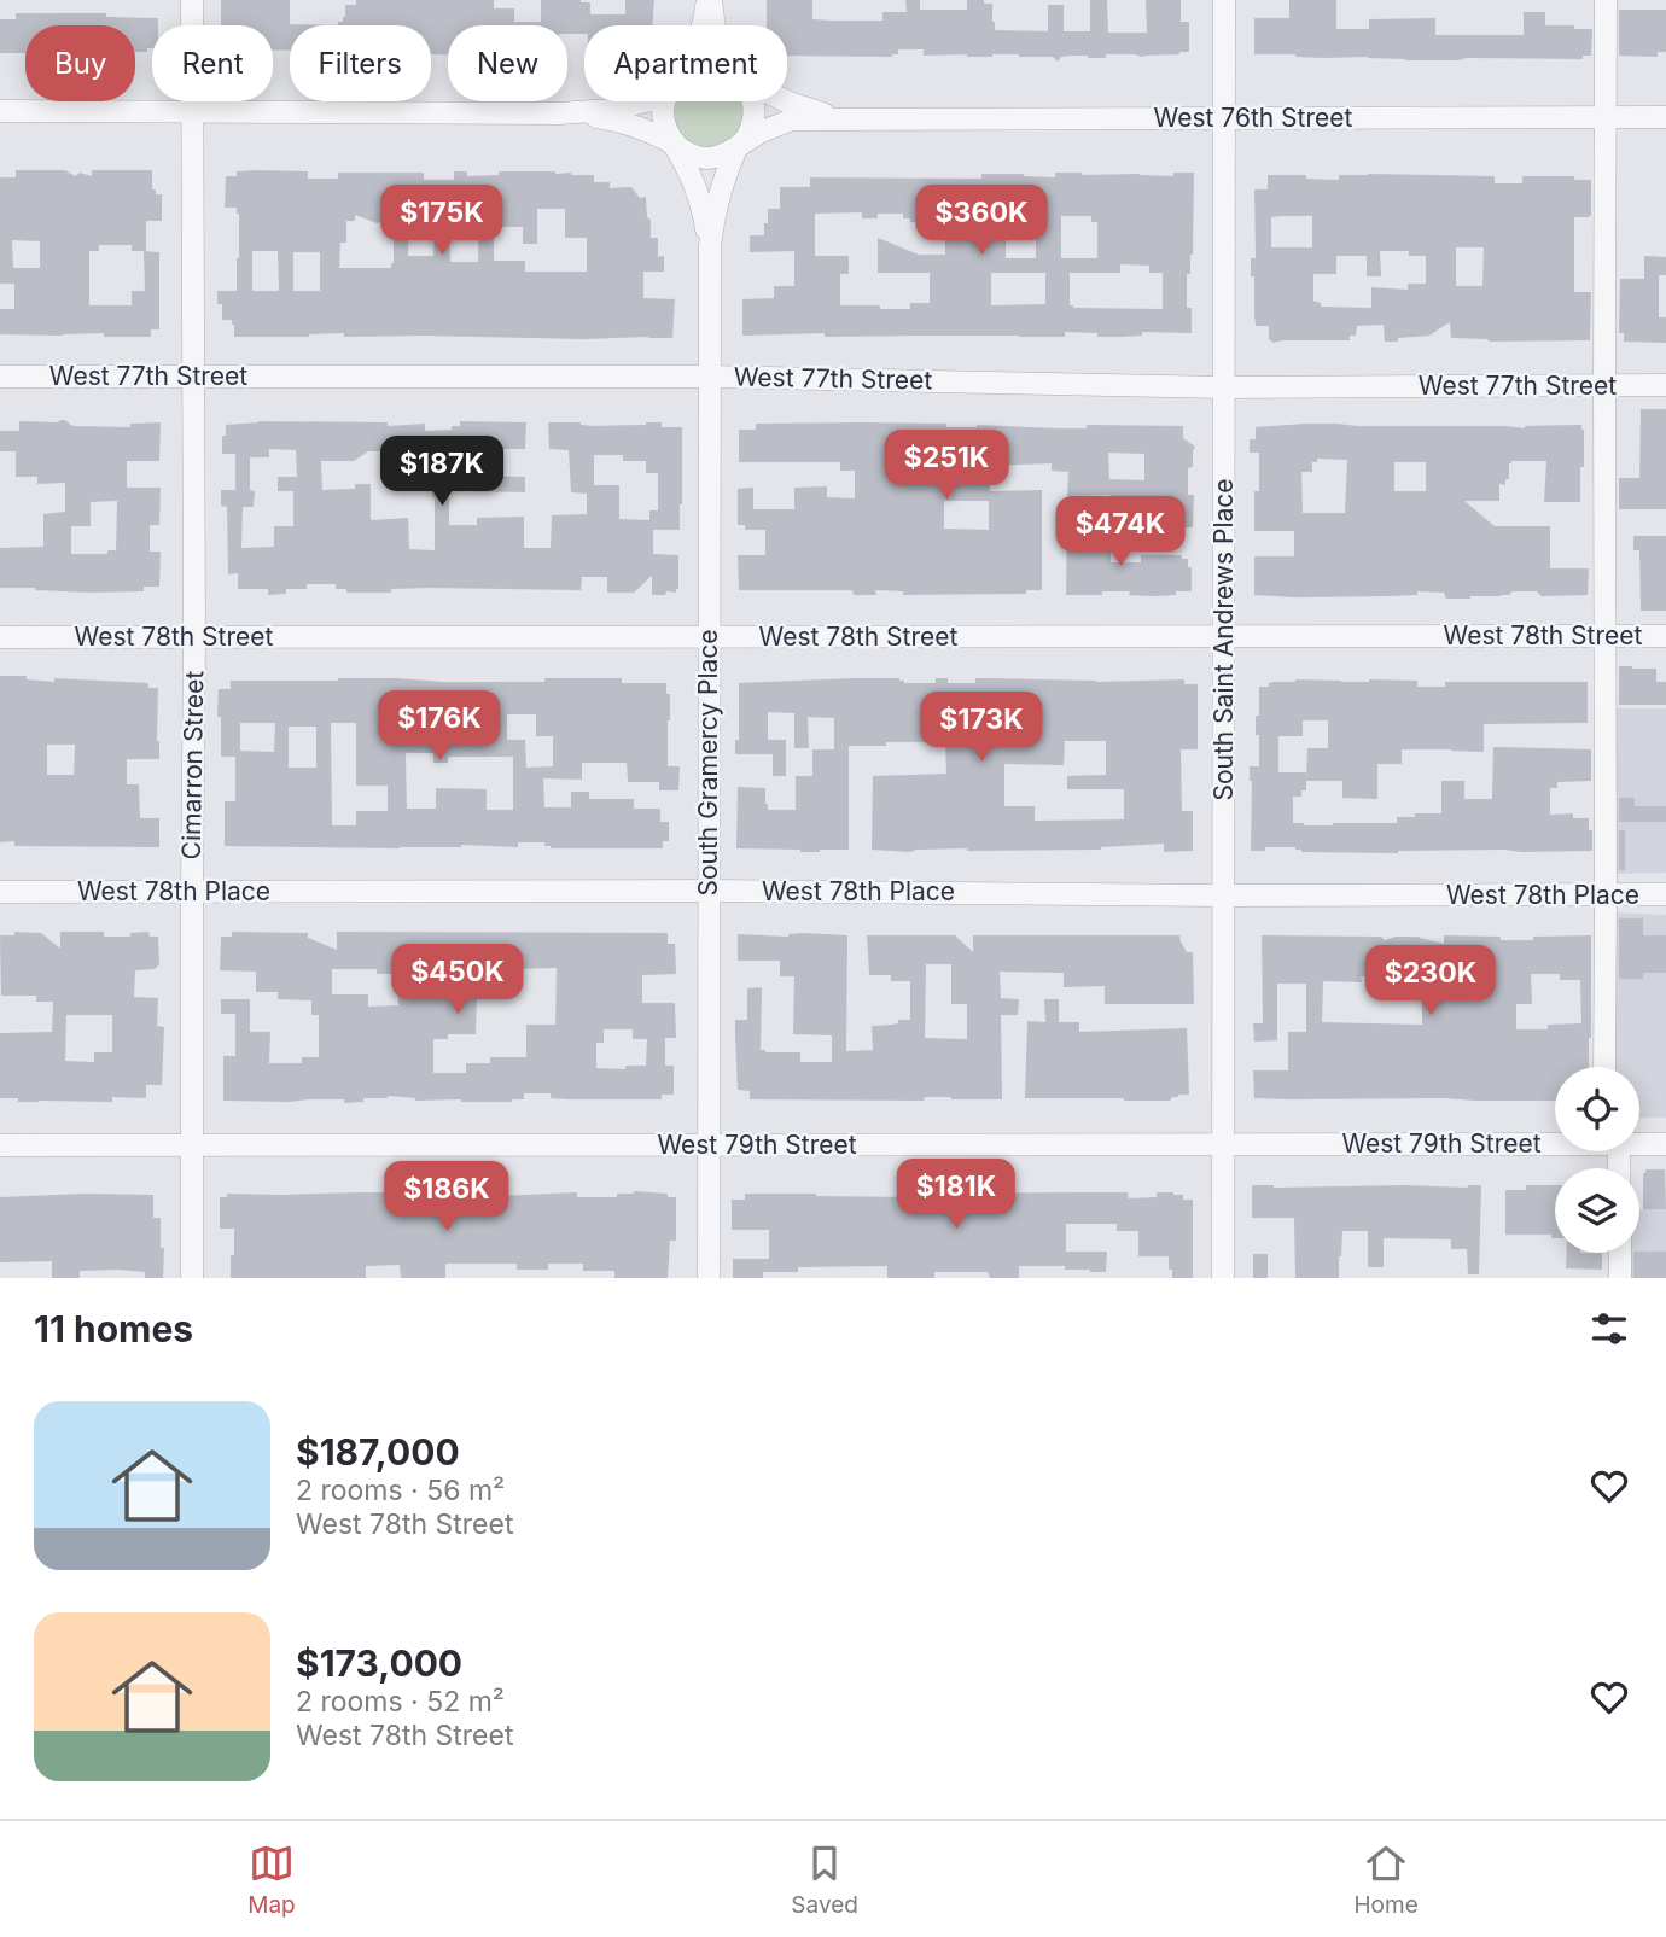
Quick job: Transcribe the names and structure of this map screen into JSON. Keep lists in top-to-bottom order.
{
  "streets": {
    "street": [
      "West 76th Street",
      "West 77th Street",
      "West 78th Street",
      "South Saint Andrews Place",
      "South Gramercy Place",
      "Cimarron Street",
      "West 78th Place",
      "West 79th Street"
    ]
  },
  "crossings": [
    ["West 76th Street", "South Saint Andrews Place"],
    ["West 76th Street", "South Gramercy Place"],
    ["West 77th Street", "South Saint Andrews Place"],
    ["West 77th Street", "South Gramercy Place"],
    ["West 77th Street", "Cimarron Street"],
    ["West 78th Street", "South Saint Andrews Place"],
    ["West 78th Street", "South Gramercy Place"],
    ["West 78th Street", "Cimarron Street"],
    ["South Saint Andrews Place", "West 78th Place"],
    ["South Saint Andrews Place", "West 79th Street"],
    ["South Gramercy Place", "West 78th Place"],
    ["South Gramercy Place", "West 79th Street"],
    ["Cimarron Street", "West 78th Place"],
    ["Cimarron Street", "West 79th Street"]
  ],
  "page": {
    "chip": [
      "Buy",
      "Rent",
      "Filters",
      "New",
      "Apartment"
    ],
    "price": [
      "$175K",
      "$360K",
      "$251K",
      "$187K",
      "$474K",
      "$176K",
      "$173K",
      "$450K",
      "$230K",
      "$181K",
      "$186K"
    ],
    "heading": "11 homes",
    "list": [
      {
        "name": "$187,000",
        "note": "2 rooms · 56 m² · West 78th Street"
      },
      {
        "name": "$173,000",
        "note": "2 rooms · 52 m² · West 78th Street"
      }
    ],
    "tabs": ["Map", "Saved", "Home"]
  }
}
